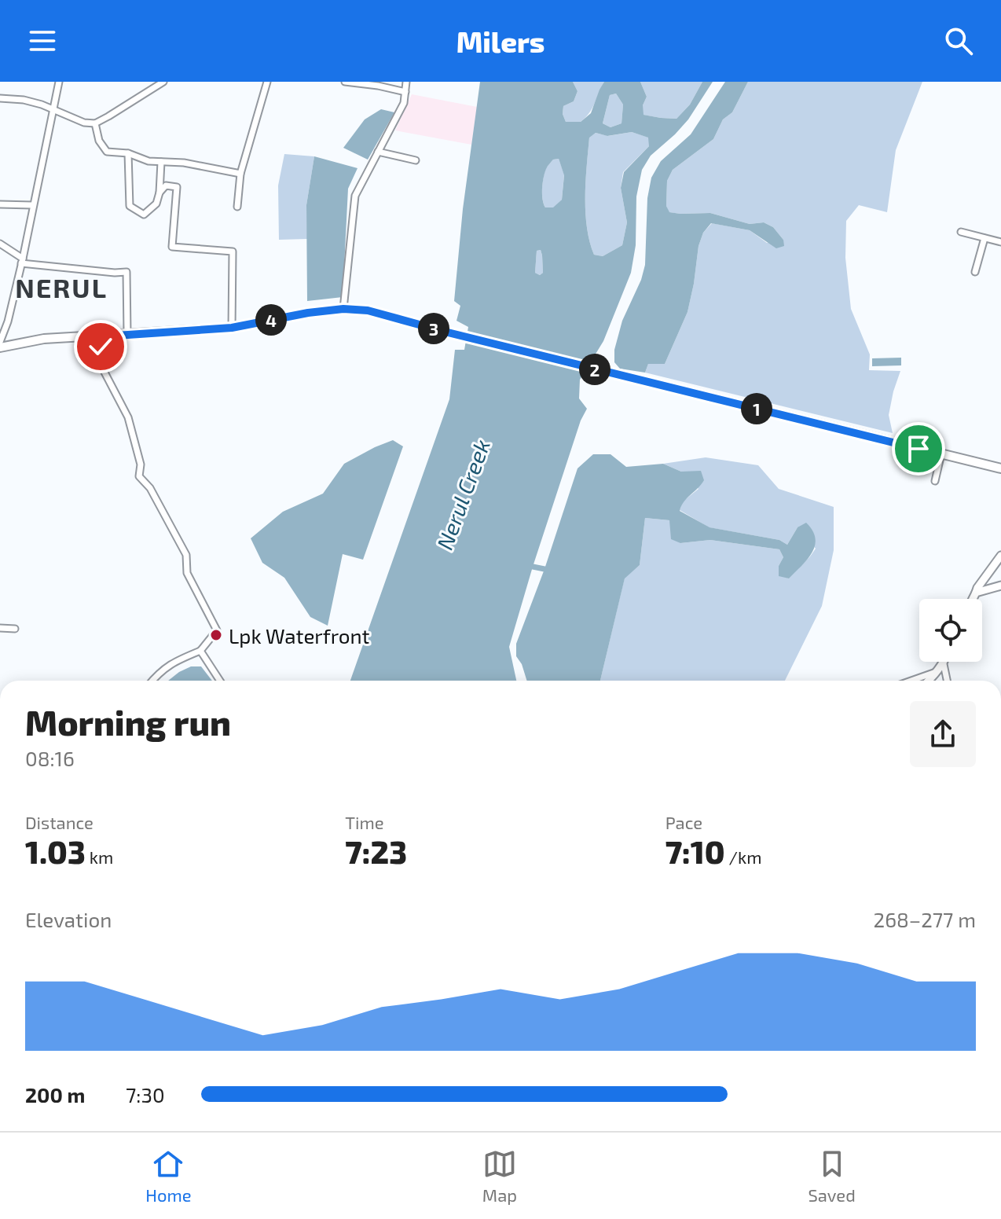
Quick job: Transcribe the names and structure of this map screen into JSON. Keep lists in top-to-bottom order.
{
  "districts": ["NERUL"],
  "water": ["Nerul Creek"],
  "places": ["Lpk Waterfront"],
  "page": {
    "header": "Milers",
    "pins": [
      "4",
      "3",
      "2",
      "1"
    ],
    "heading": ["Morning run", "08:16"],
    "stats": [
      ["Distance", "1.03 km"],
      ["Time", "7:23"],
      ["Pace", "7:10 /km"]
    ],
    "chart": ["Elevation", "268–277 m"],
    "list": [
      {
        "name": "200 m",
        "note": "7:30"
      }
    ],
    "tabs": ["Home", "Map", "Saved"]
  }
}
